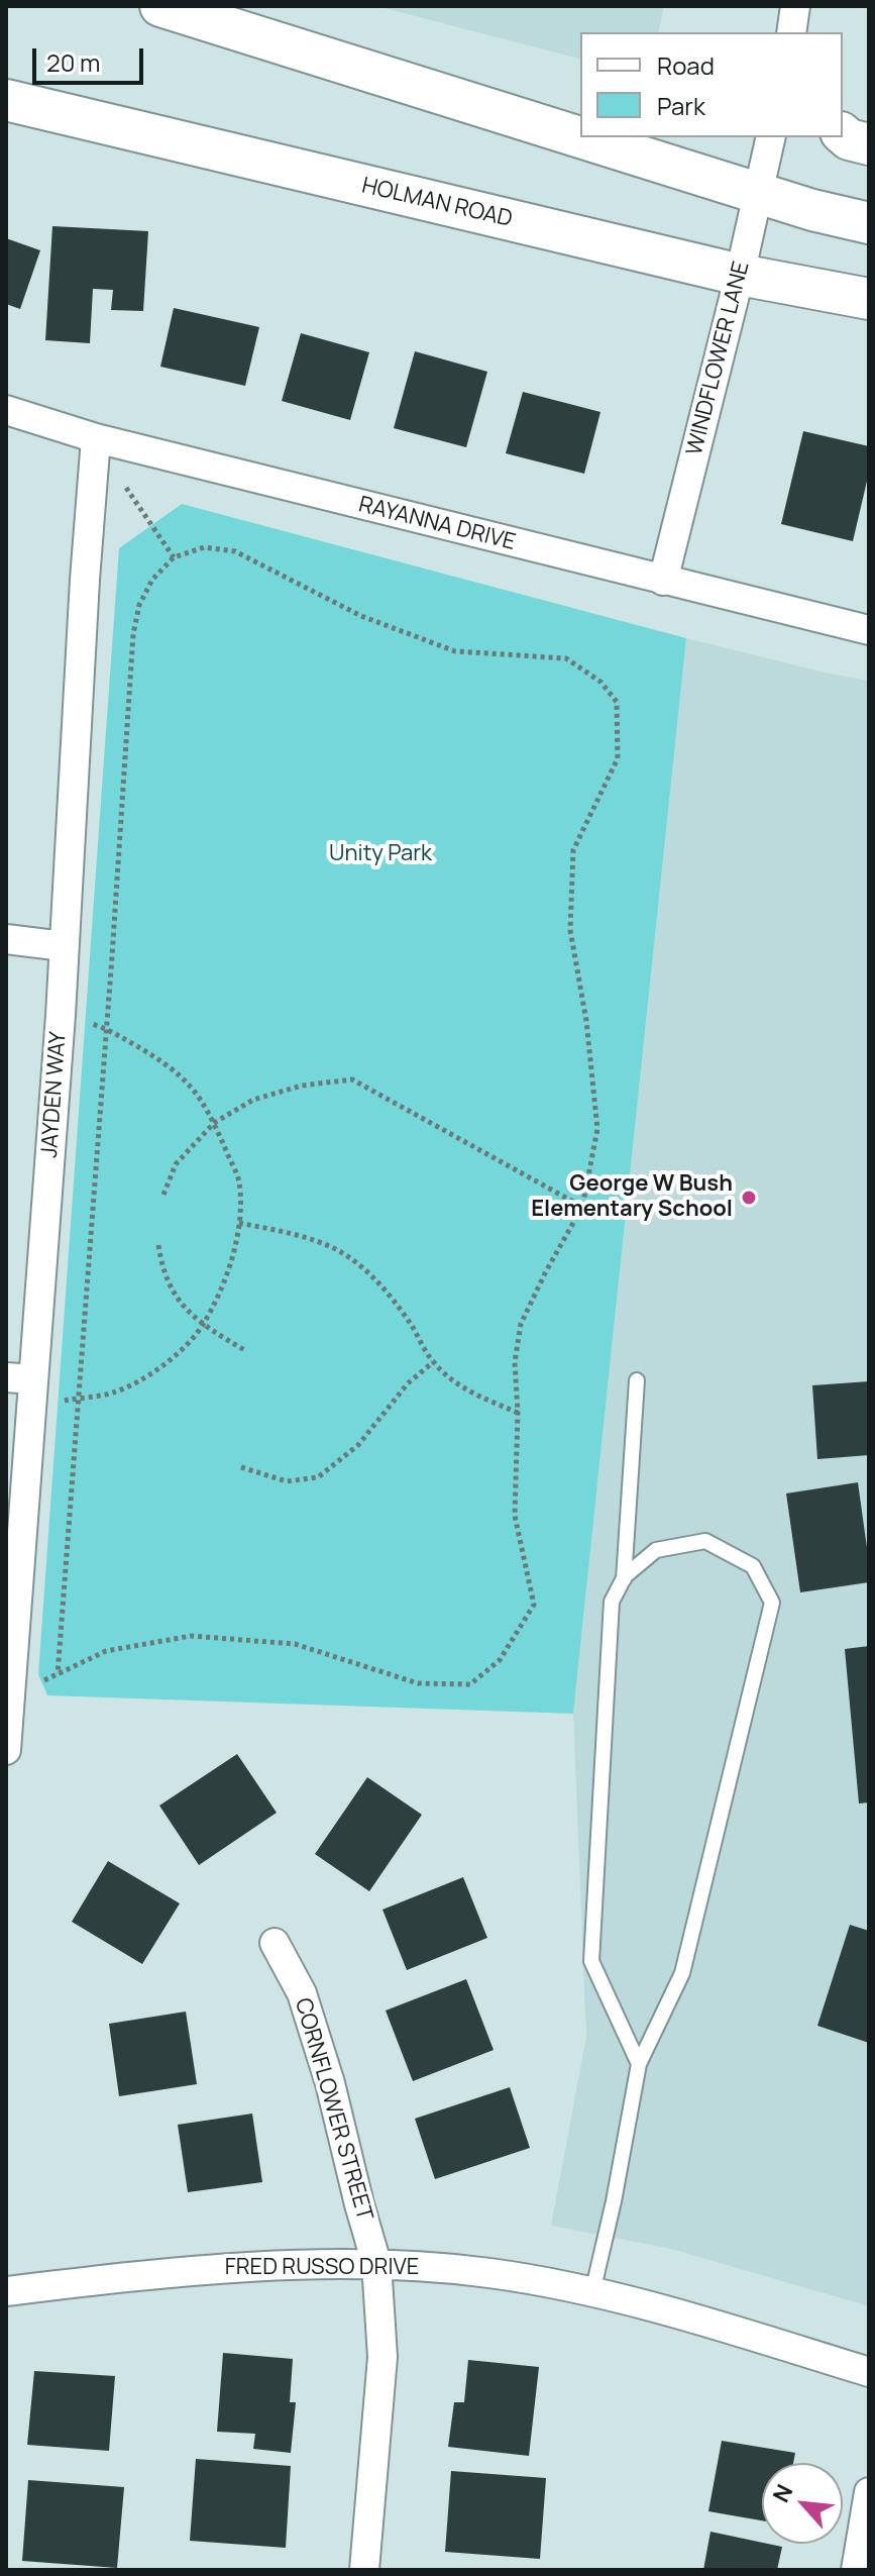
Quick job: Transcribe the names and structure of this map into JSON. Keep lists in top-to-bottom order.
{
  "streets": {
    "main road": ["HOLMAN ROAD"],
    "street": [
      "WINDFLOWER LANE",
      "RAYANNA DRIVE",
      "JAYDEN WAY",
      "CORNFLOWER STREET",
      "FRED RUSSO DRIVE"
    ]
  },
  "crossings": [
    ["HOLMAN ROAD", "WINDFLOWER LANE"],
    ["WINDFLOWER LANE", "RAYANNA DRIVE"],
    ["RAYANNA DRIVE", "JAYDEN WAY"],
    ["CORNFLOWER STREET", "FRED RUSSO DRIVE"]
  ],
  "parks": ["Unity Park"],
  "places": ["George W Bush Elementary School"],
  "legend": ["Road", "Park"],
  "scale_bar": "20 m",
  "north": "top left"
}
